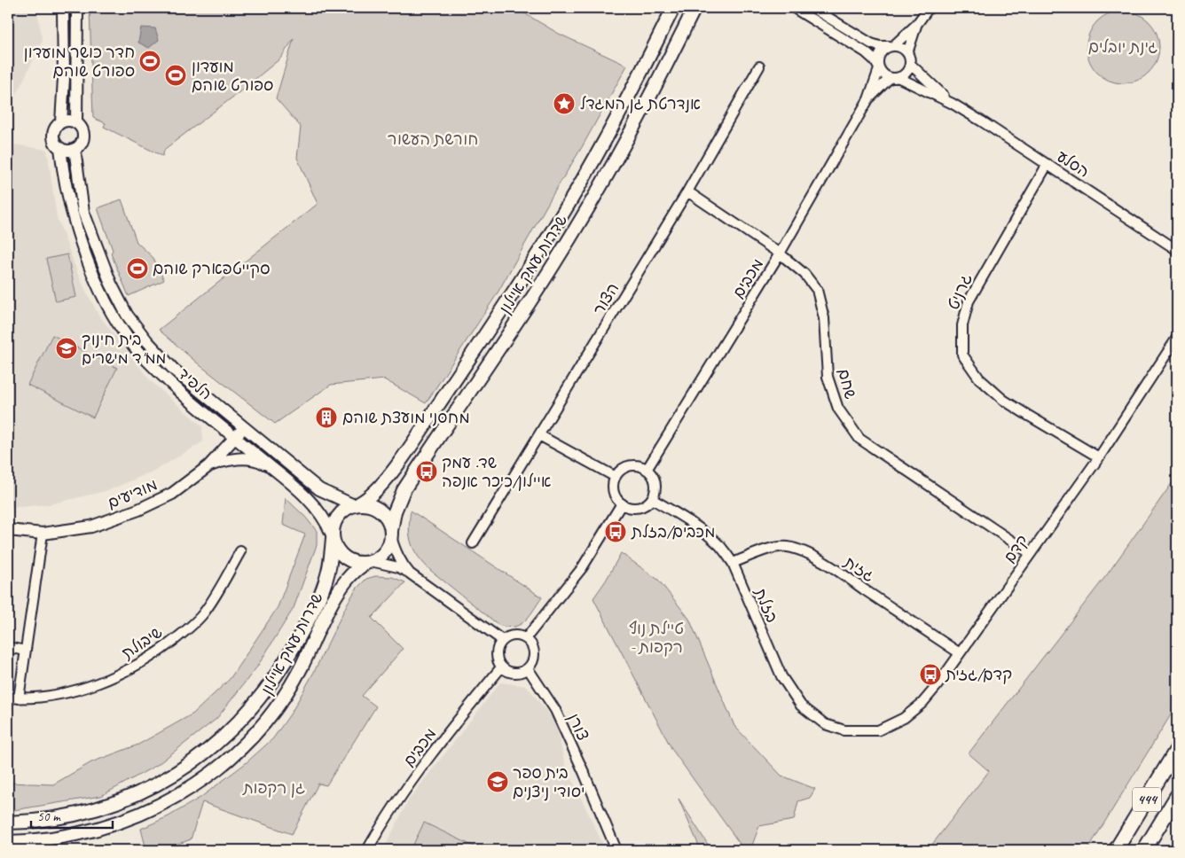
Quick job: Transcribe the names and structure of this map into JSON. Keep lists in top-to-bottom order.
{
  "streets": {
    "main road": ["שדרות עמק איילון", "444"],
    "street": [
      "הסלע",
      "מכבים",
      "גרניט",
      "הצור",
      "הלפיד",
      "שחם",
      "מודיעים",
      "קדם",
      "גזית",
      "בזלת",
      "שיבולת",
      "צורן"
    ]
  },
  "crossings": [
    ["הסלע", "מכבים"],
    ["הסלע", "גרניט"],
    ["שדרות עמק איילון", "הלפיד"],
    ["מכבים", "שחם"],
    ["מכבים", "בזלת"],
    ["מכבים", "צורן"],
    ["גרניט", "קדם"],
    ["הצור", "שחם"],
    ["הלפיד", "מודיעים"],
    ["שחם", "קדם"],
    ["קדם", "גזית"],
    ["קדם", "בזלת"],
    ["גזית", "בזלת"]
  ],
  "parks": [
    "גינת יובלים",
    "חורשת העשור",
    "טיילת נוף - רקפות",
    "גן רקפות"
  ],
  "places": {
    "sports": ["חדר כושר מועדון ספורט שוהם", "מועדון ספורט שוהם", "סקייטפארק שוהם"],
    "place": ["אנדרטת גן המגדל"],
    "school or university": ["בית חינוך ממ\"ד מישרים", "בית ספר יסודי ניצנים"],
    "building": ["מחסני מועצת שוהם"],
    "bus stop": ["שד. עמק איילון/כיכר אנפה", "מכבים/בזלת", "קדם/גזית"]
  },
  "scale_bar": "50 m"
}
